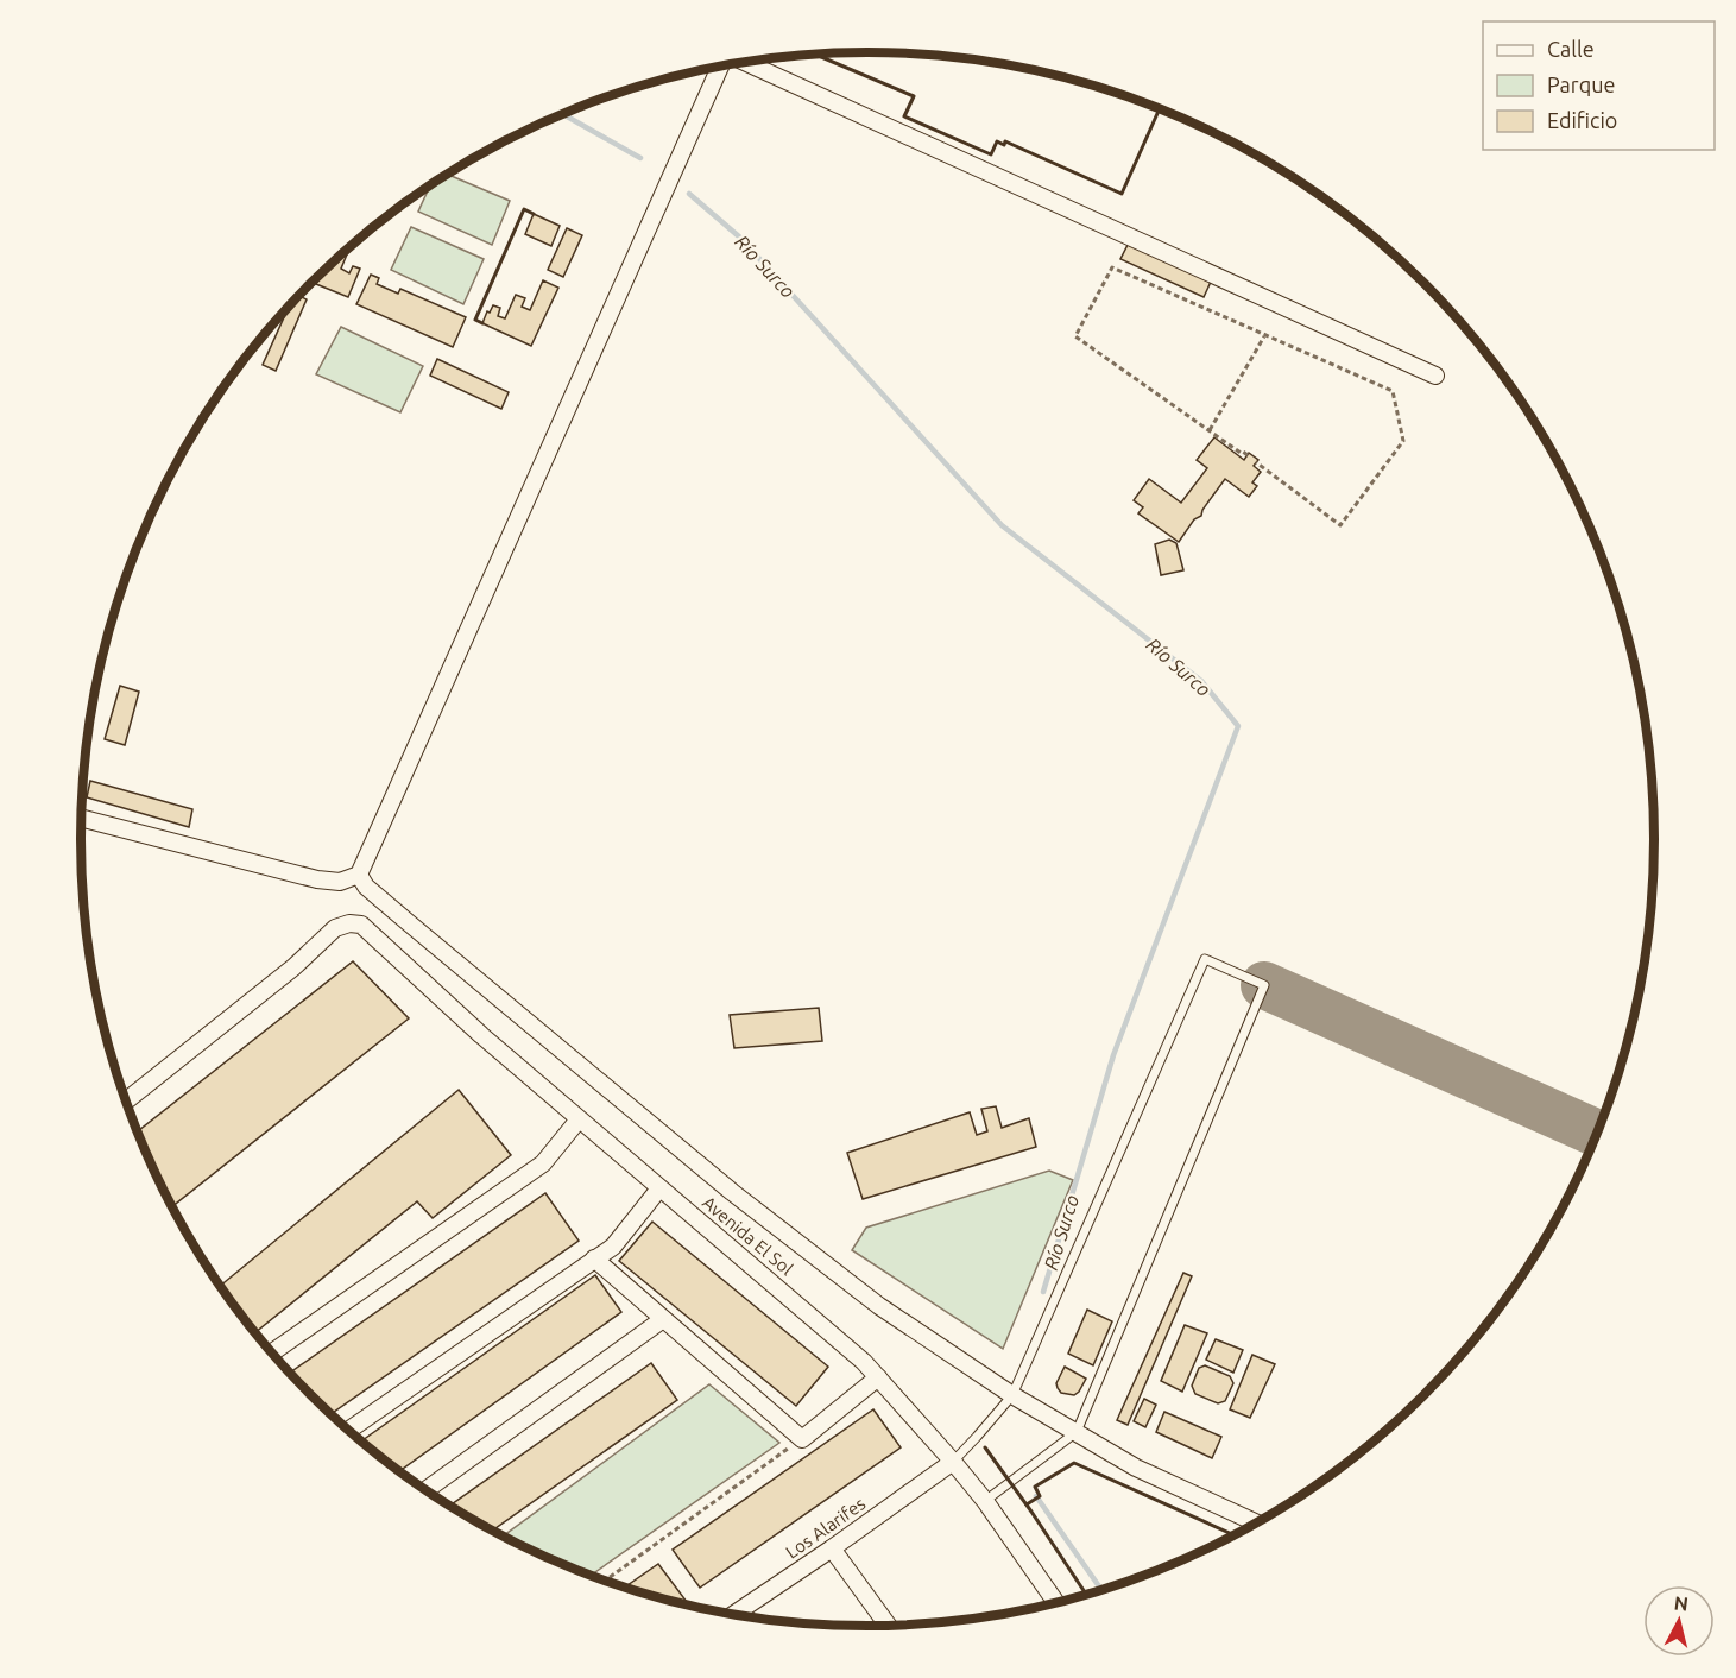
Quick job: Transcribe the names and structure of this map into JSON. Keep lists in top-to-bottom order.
{
  "streets": {
    "street": ["Avenida El Sol", "Los Alarifes"]
  },
  "crossings": [
    ["Avenida El Sol", "Los Alarifes"]
  ],
  "water": ["Río Surco"],
  "legend": ["Calle", "Parque", "Edificio"],
  "north": "top"
}
